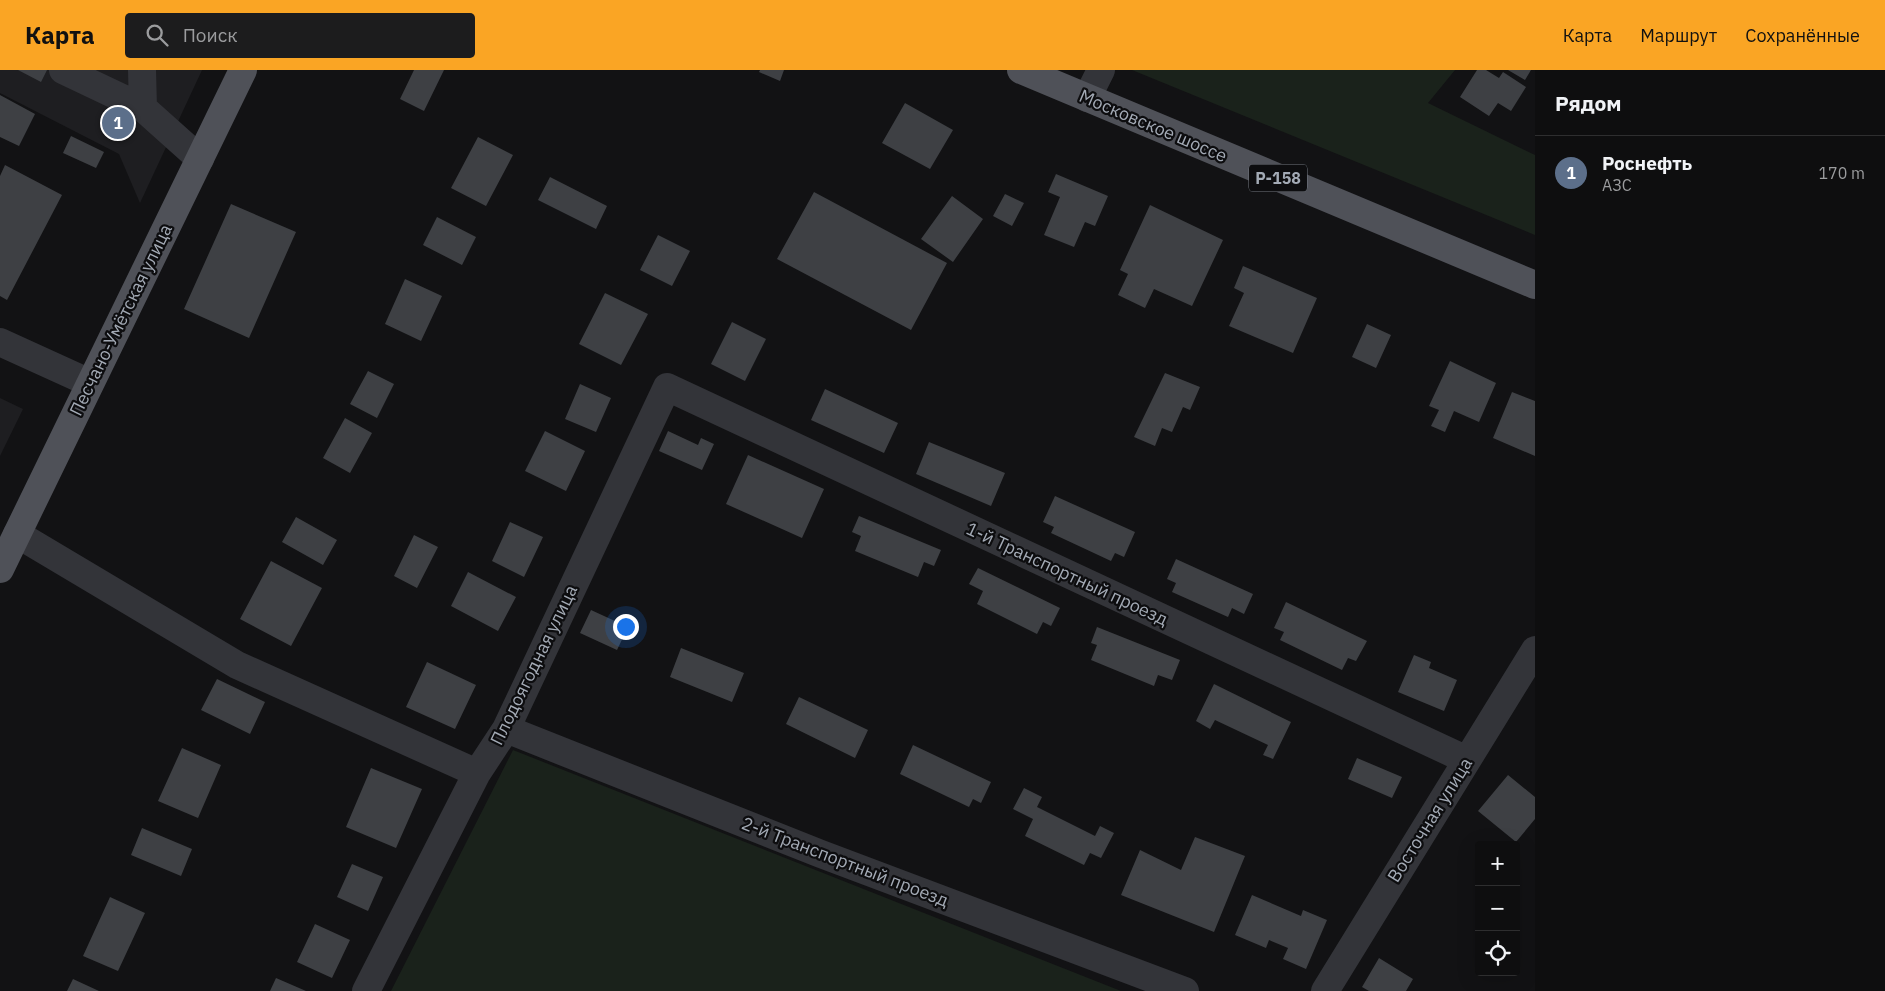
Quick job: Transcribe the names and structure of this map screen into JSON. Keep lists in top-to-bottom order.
{
  "streets": {
    "main road": ["Московское шоссе", "Р-158", "Песчано-Умётская улица"],
    "street": [
      "1-й Транспортный проезд",
      "Плодоягодная улица",
      "Восточная улица",
      "2-й Транспортный проезд"
    ]
  },
  "crossings": [
    ["1-й Транспортный проезд", "Плодоягодная улица"],
    ["1-й Транспортный проезд", "Восточная улица"],
    ["Плодоягодная улица", "2-й Транспортный проезд"]
  ],
  "page": {
    "header": "Карта",
    "search": "Поиск",
    "nav": ["Карта", "Маршрут", "Сохранённые"],
    "heading": "Рядом",
    "pins": "1",
    "list": [
      {
        "mark": "1",
        "name": "Роснефть",
        "note": "АЗС",
        "value": "170 m"
      }
    ],
    "map_buttons": ["+", "−"]
  }
}
